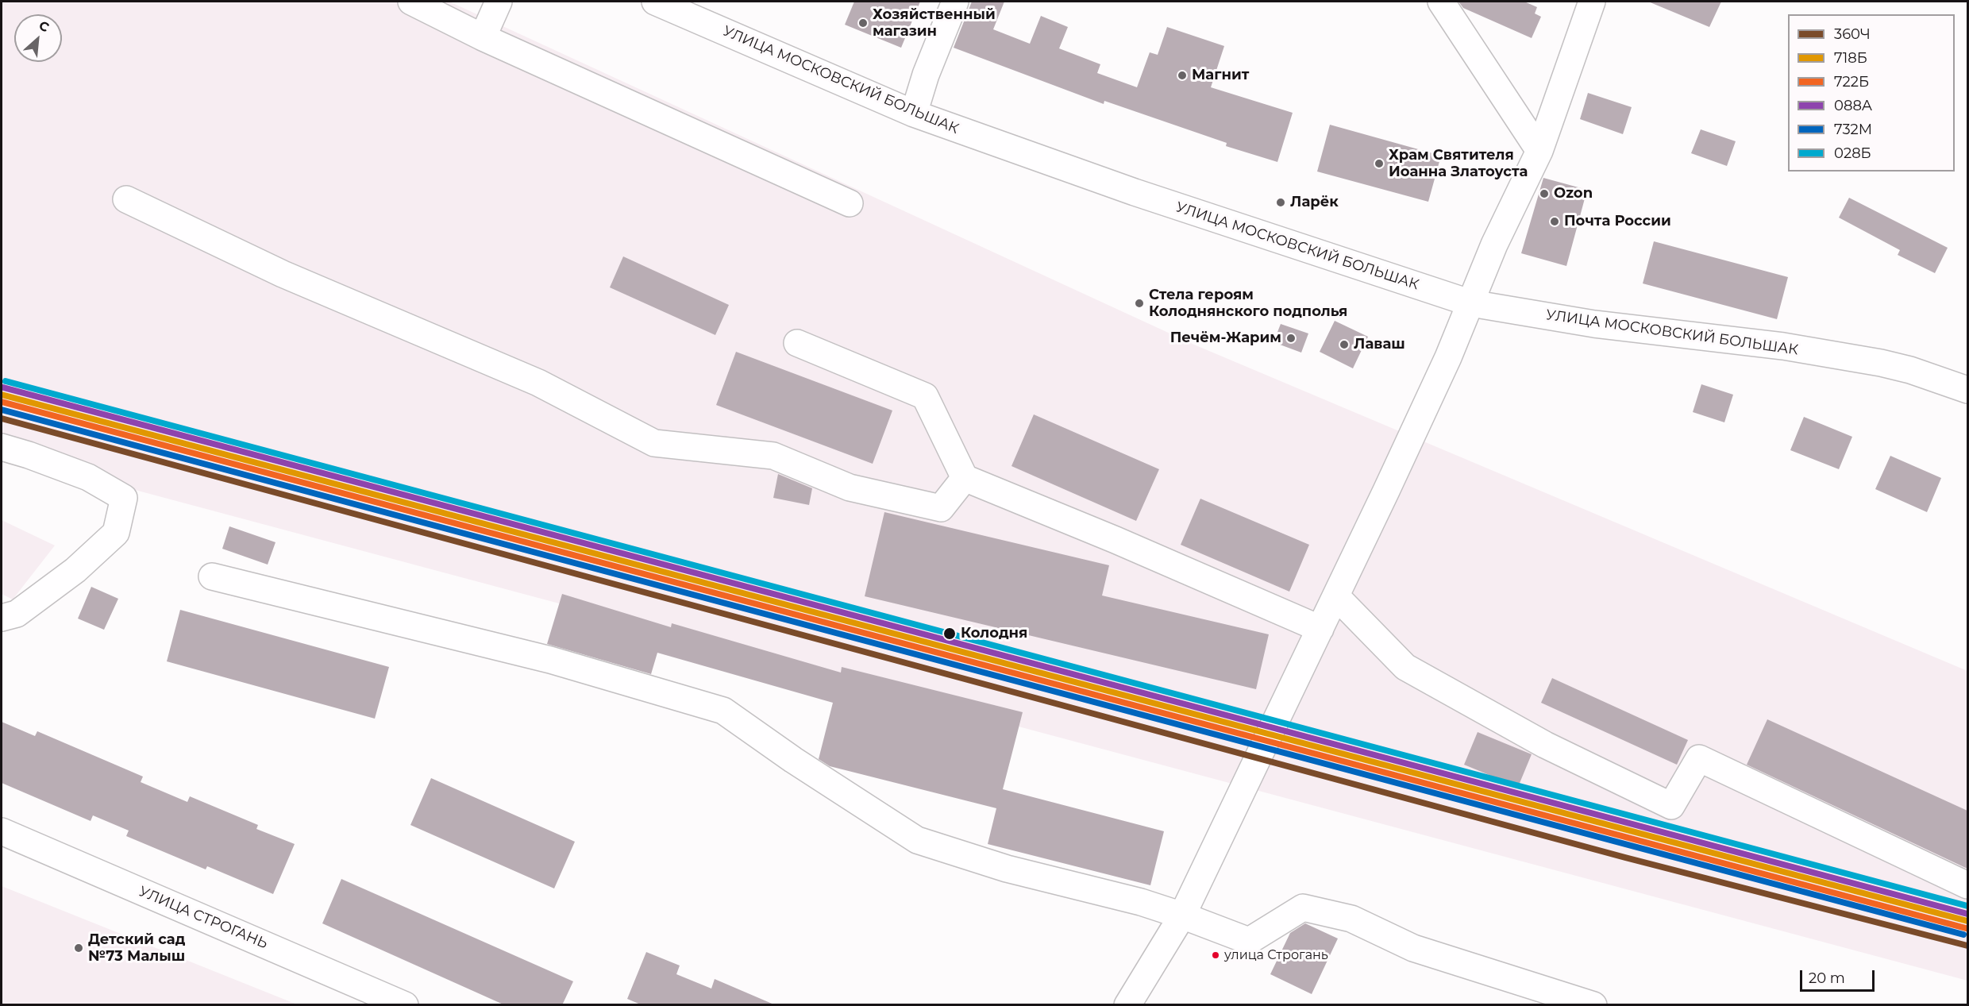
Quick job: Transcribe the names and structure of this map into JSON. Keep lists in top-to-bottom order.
{
  "streets": {
    "street": ["УЛИЦА МОСКОВСКИЙ БОЛЬШАК", "УЛИЦА СТРОГАНЬ"]
  },
  "places": [
    "Хозяйственный магазин",
    "Магнит",
    "Храм Святителя Иоанна Златоуста",
    "Ozon",
    "Ларёк",
    "Почта России",
    "Стела героям Колоднянского подполья",
    "Печём-Жарим",
    "Лаваш",
    "Колодня",
    "Детский сад №73 Малыш",
    "улица Строгань"
  ],
  "lines": [
    "transit line 028Б",
    "transit line 088А",
    "transit line 718Б",
    "transit line 722Б",
    "transit line 732М",
    "transit line 360Ч"
  ],
  "legend": [
    "360Ч",
    "718Б",
    "722Б",
    "088А",
    "732М",
    "028Б"
  ],
  "scale_bar": "20 m",
  "north": "top right"
}
